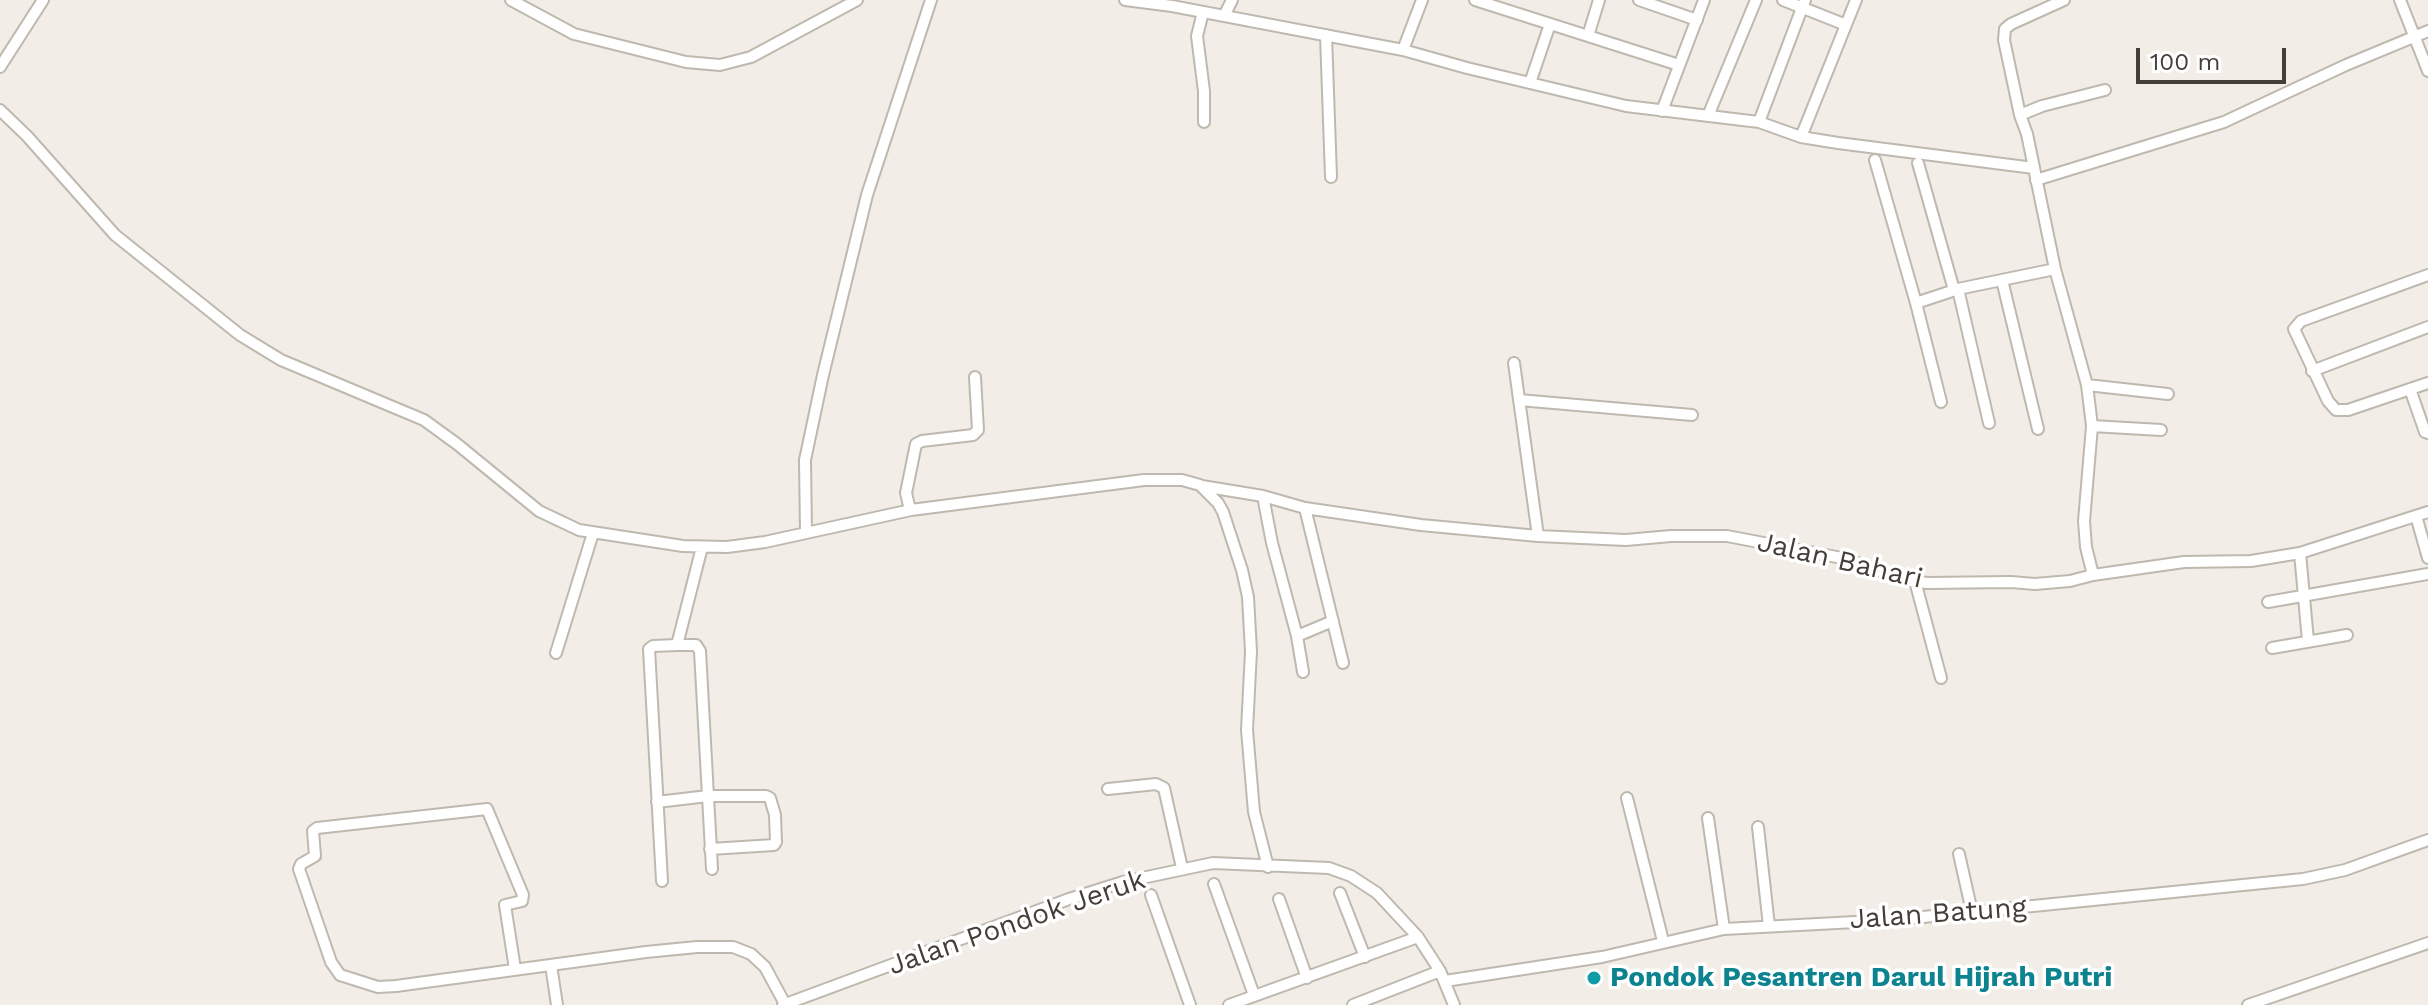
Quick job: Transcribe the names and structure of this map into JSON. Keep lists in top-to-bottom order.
{
  "streets": {
    "street": ["Jalan Bahari", "Jalan Batung", "Jalan Pondok Jeruk"]
  },
  "crossings": [
    ["Jalan Batung", "Jalan Pondok Jeruk"]
  ],
  "places": ["Pondok Pesantren Darul Hijrah Putri"],
  "scale_bar": "100 m"
}
